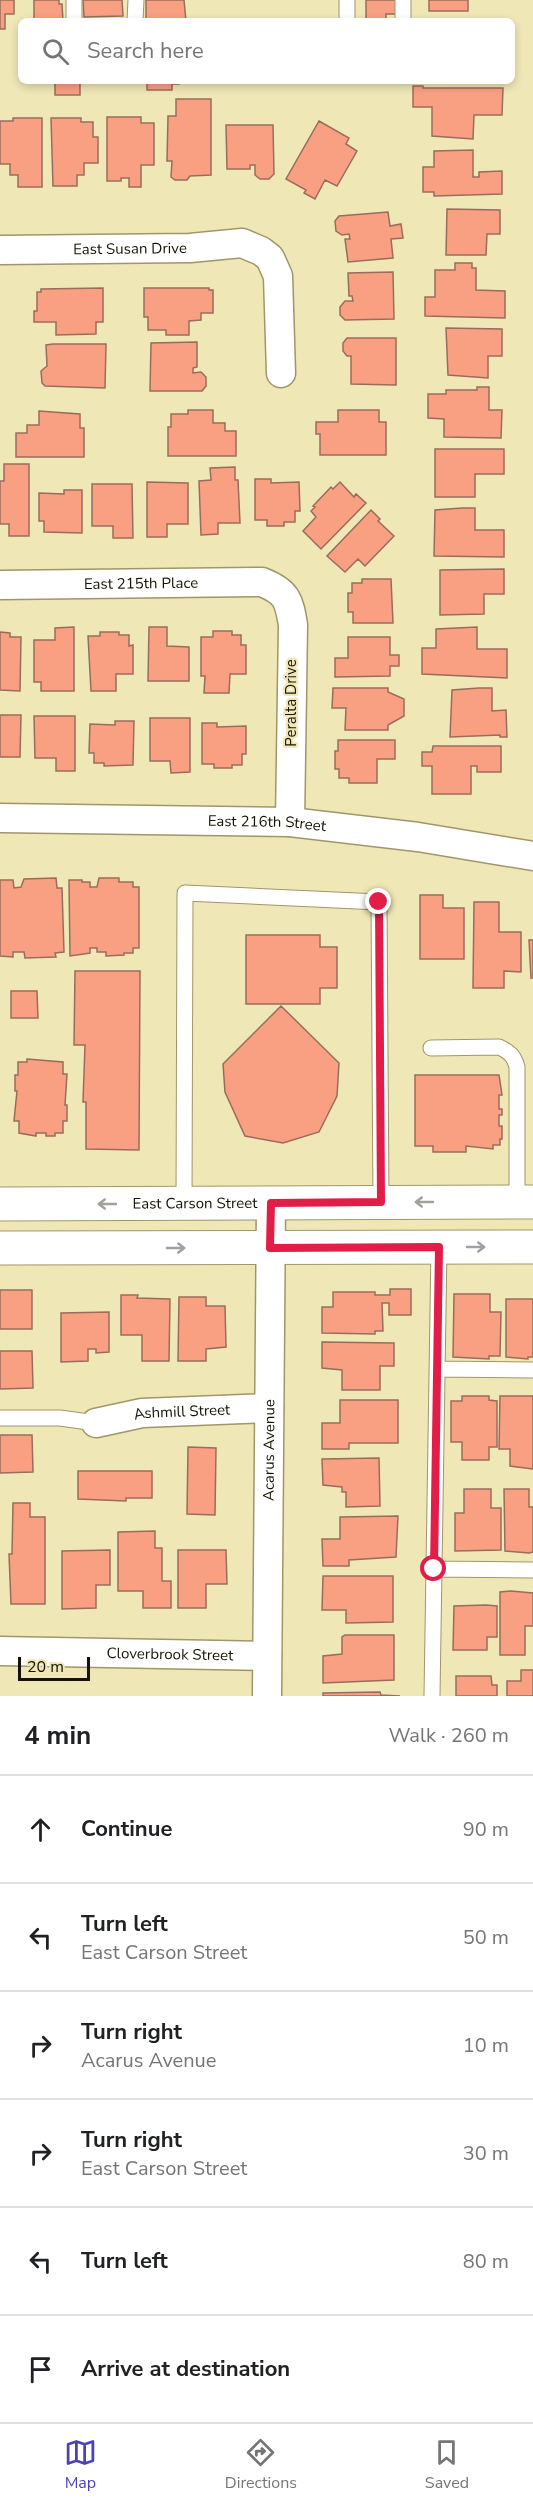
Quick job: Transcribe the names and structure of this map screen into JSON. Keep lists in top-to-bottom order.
{
  "streets": {
    "main road": ["East Carson Street"],
    "street": [
      "East Susan Drive",
      "East 215th Place",
      "Peralta Drive",
      "East 216th Street",
      "Ashmill Street",
      "Acarus Avenue",
      "Cloverbrook Street"
    ]
  },
  "crossings": [
    ["East 215th Place", "Peralta Drive"],
    ["Peralta Drive", "East 216th Street"],
    ["East Carson Street", "Acarus Avenue"],
    ["Ashmill Street", "Acarus Avenue"],
    ["Acarus Avenue", "Cloverbrook Street"]
  ],
  "scale_bar": "20 m",
  "page": {
    "search": "Search here",
    "scale": "20 m",
    "heading": ["4 min", "Walk · 260 m"],
    "list": [
      ["Continue", "90 m"],
      ["Turn left", "East Carson Street", "50 m"],
      ["Turn right", "Acarus Avenue", "10 m"],
      ["Turn right", "East Carson Street", "30 m"],
      ["Turn left", "80 m"],
      "Arrive at destination"
    ],
    "nav": ["Map", "Directions", "Saved"]
  }
}
